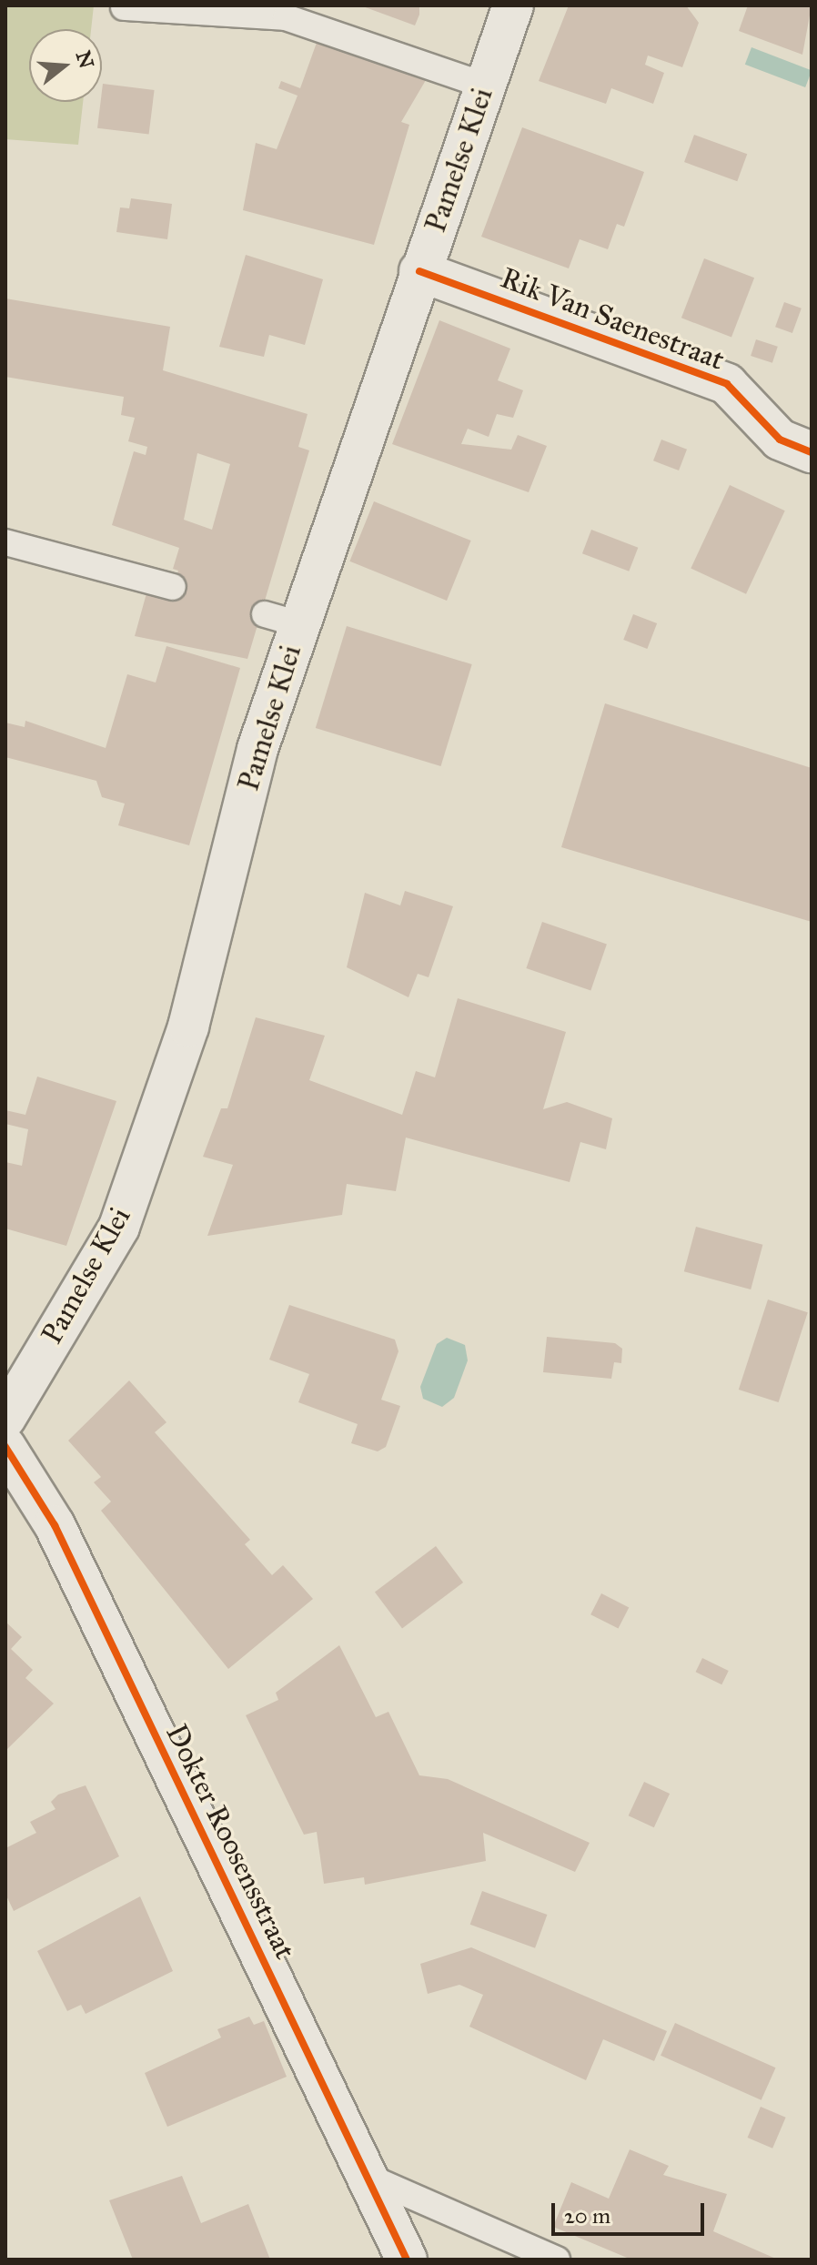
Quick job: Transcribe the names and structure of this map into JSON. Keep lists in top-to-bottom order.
{
  "streets": {
    "main road": ["Pamelse Klei", "Rik Van Saenestraat", "Dokter Roosensstraat"]
  },
  "crossings": [
    ["Pamelse Klei", "Rik Van Saenestraat"]
  ],
  "scale_bar": "20 m",
  "north": "right"
}
